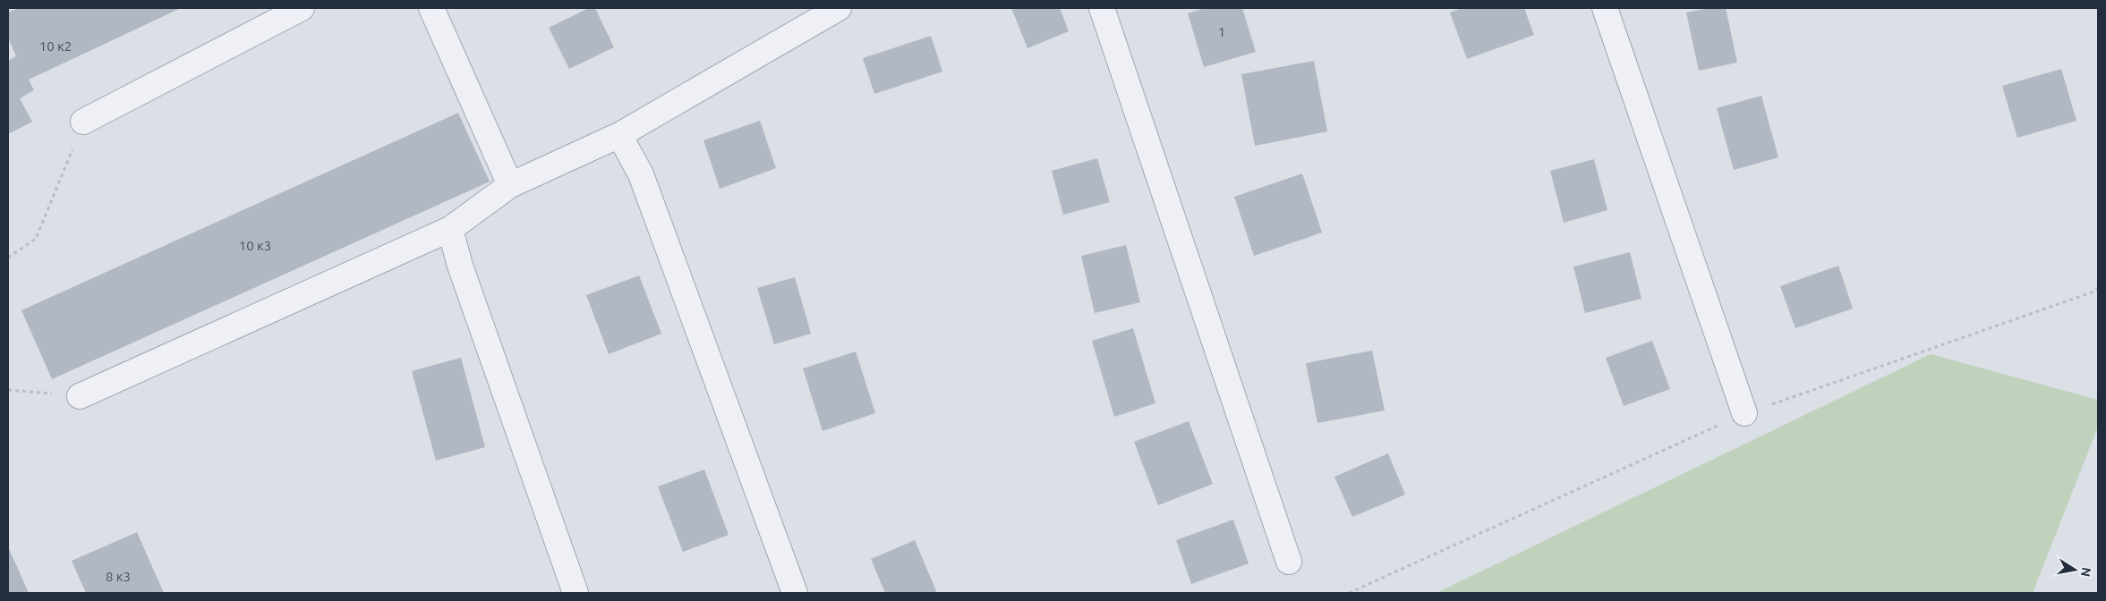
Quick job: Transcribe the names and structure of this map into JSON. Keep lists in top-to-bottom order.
{
  "house_numbers": [
    "1",
    "10 к2",
    "10 к3",
    "8 к3"
  ],
  "north": "right"
}
